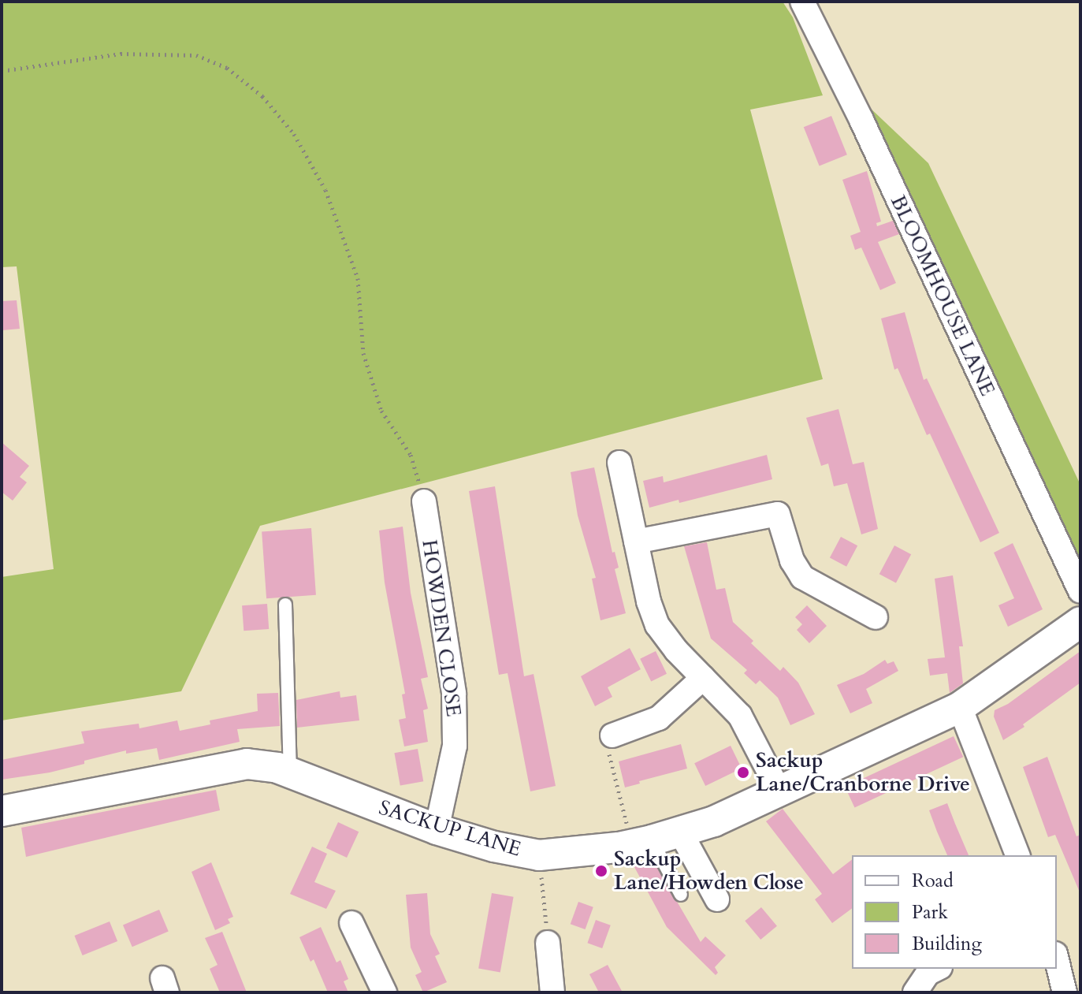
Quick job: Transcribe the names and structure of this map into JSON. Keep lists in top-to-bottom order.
{
  "streets": {
    "street": ["BLOOMHOUSE LANE", "HOWDEN CLOSE", "SACKUP LANE"]
  },
  "crossings": [
    ["HOWDEN CLOSE", "SACKUP LANE"]
  ],
  "places": ["Sackup Lane/Cranborne Drive", "Sackup Lane/Howden Close"],
  "legend": ["Road", "Park", "Building"]
}
